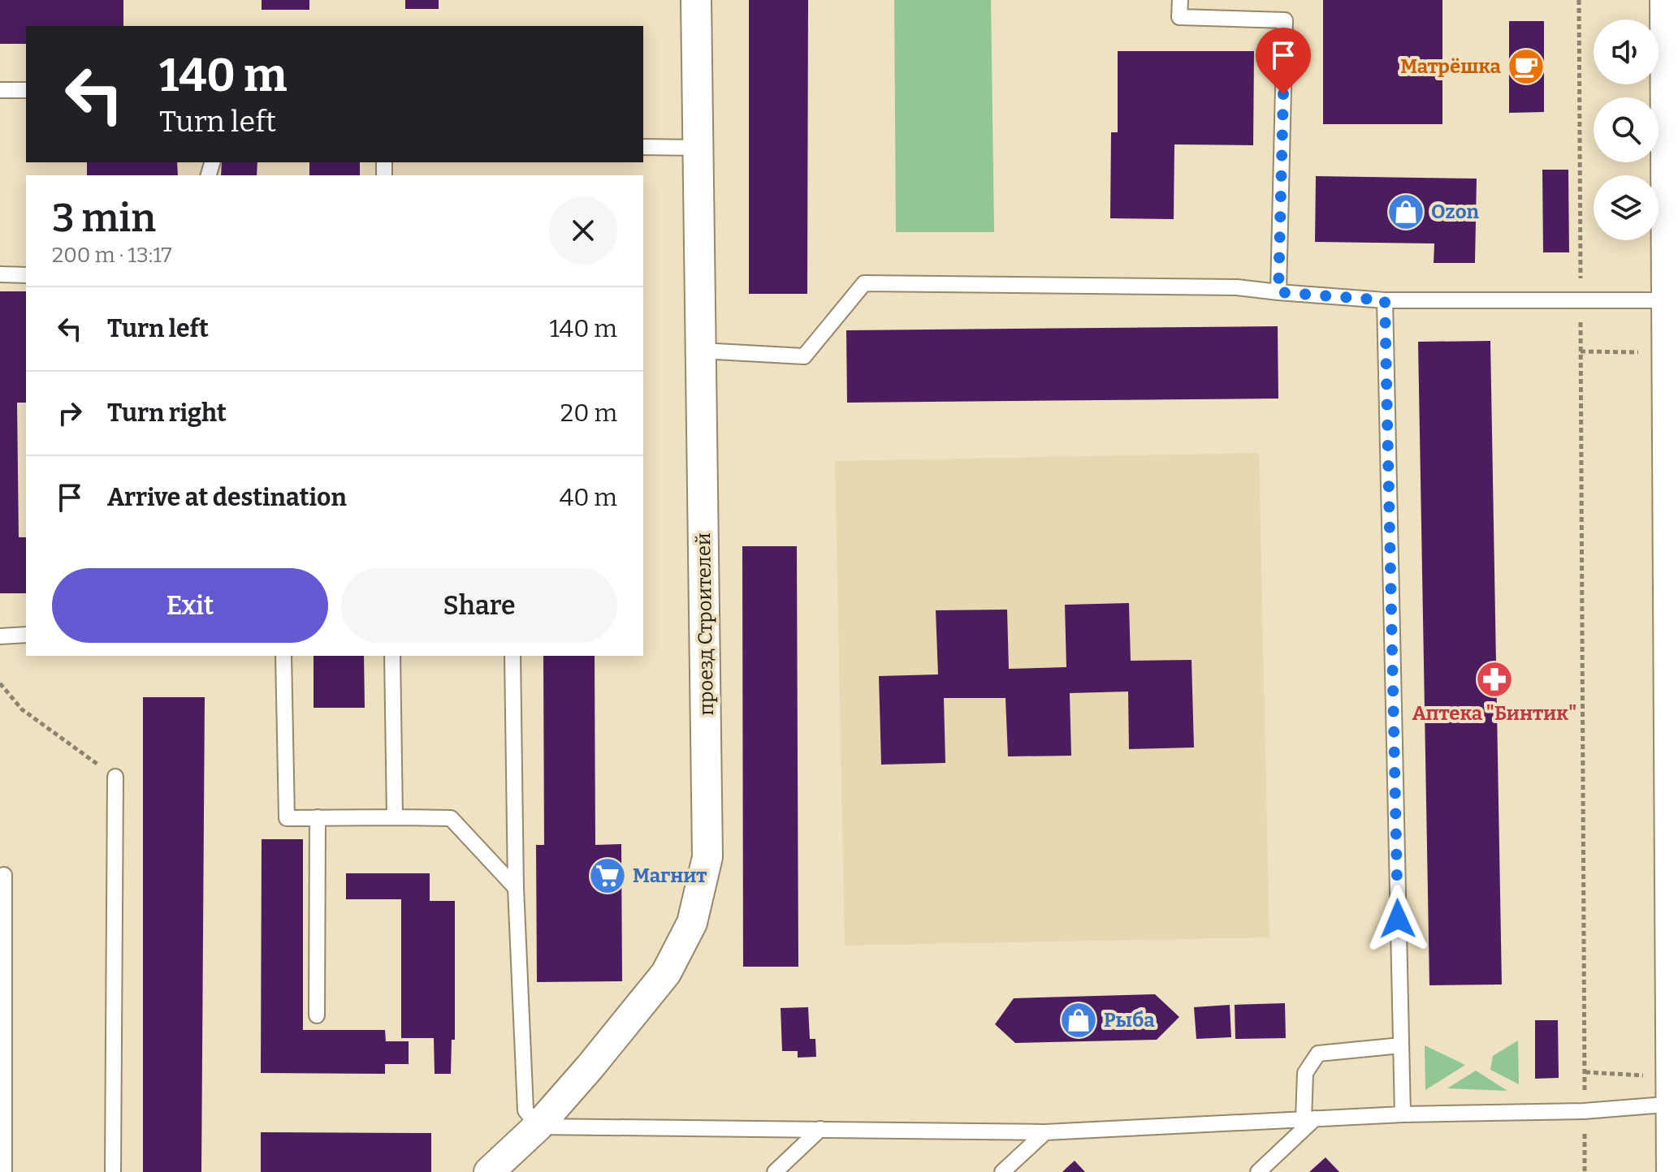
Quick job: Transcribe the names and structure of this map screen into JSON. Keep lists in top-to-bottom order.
{
  "streets": {
    "street": ["проезд Строителей"]
  },
  "places": {
    "cafe": ["Матрёшка"],
    "shop": ["Ozon", "Рыба"],
    "pharmacy": ["Аптека \"Бинтик\""],
    "supermarket": ["Магнит"]
  },
  "page": {
    "turn": ["140 m", "Turn left"],
    "heading": ["3 min", "200 m · 13:17"],
    "list": [
      {
        "name": "Turn left",
        "value": "140 m"
      },
      {
        "name": "Turn right",
        "value": "20 m"
      },
      {
        "name": "Arrive at destination",
        "value": "40 m"
      }
    ],
    "buttons": ["Exit", "Share"]
  }
}
